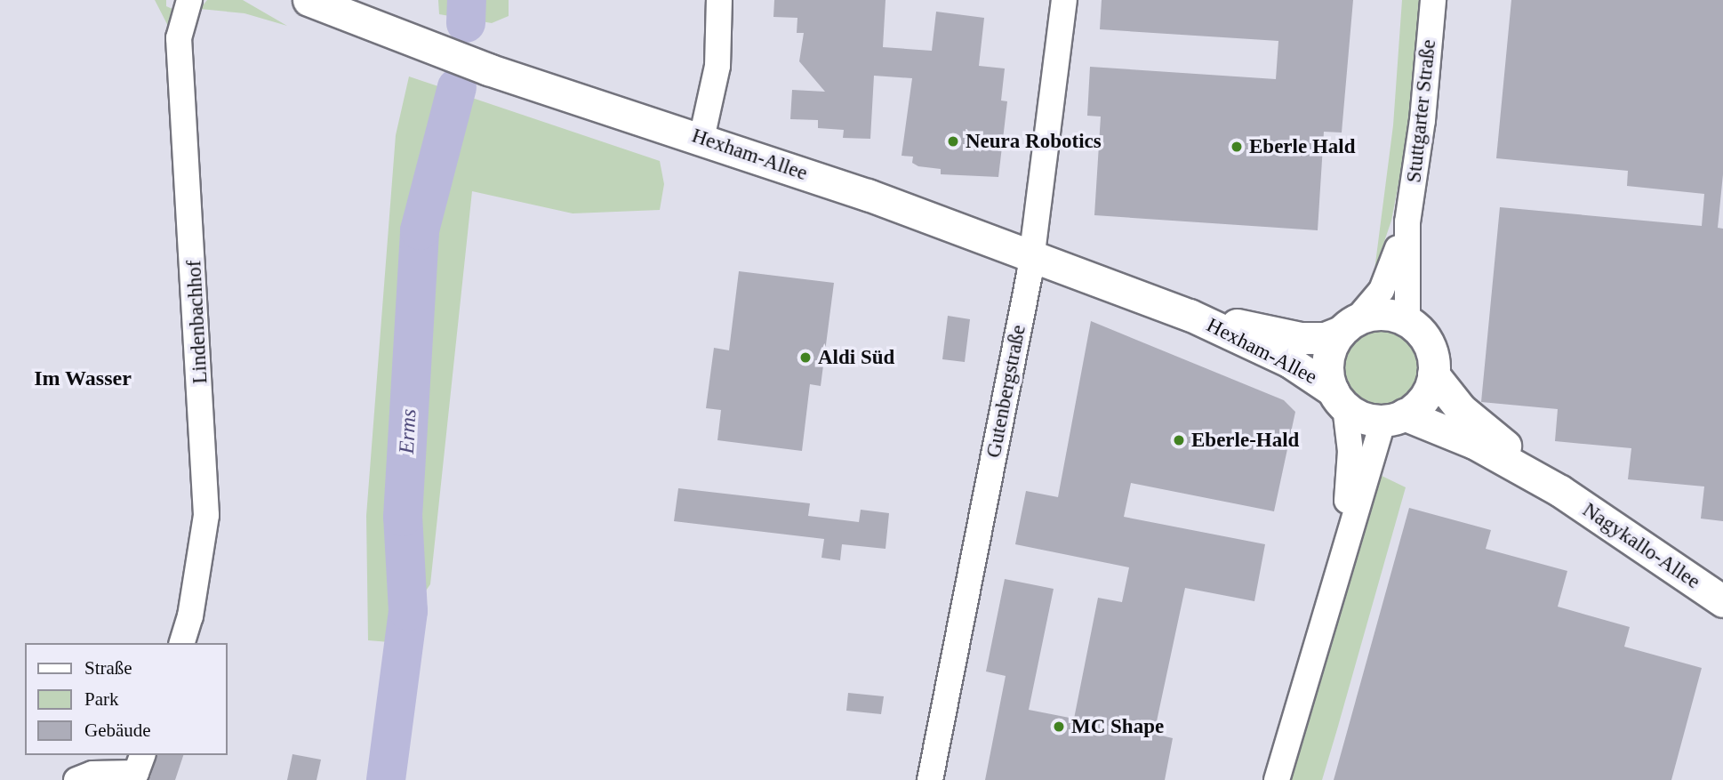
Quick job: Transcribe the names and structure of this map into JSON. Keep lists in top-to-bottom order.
{
  "streets": {
    "main road": ["Hexham-Allee", "Nagykallo-Allee"],
    "street": ["Stuttgarter Straße", "Lindenbachhof", "Gutenbergstraße"]
  },
  "crossings": [
    ["Stuttgarter Straße", "Hexham-Allee"],
    ["Stuttgarter Straße", "Nagykallo-Allee"],
    ["Hexham-Allee", "Gutenbergstraße"],
    ["Hexham-Allee", "Nagykallo-Allee"]
  ],
  "districts": ["Im Wasser"],
  "water": ["Erms"],
  "places": [
    "Neura Robotics",
    "Eberle Hald",
    "Aldi Süd",
    "Eberle-Hald",
    "MC Shape"
  ],
  "legend": ["Straße", "Park", "Gebäude"]
}
